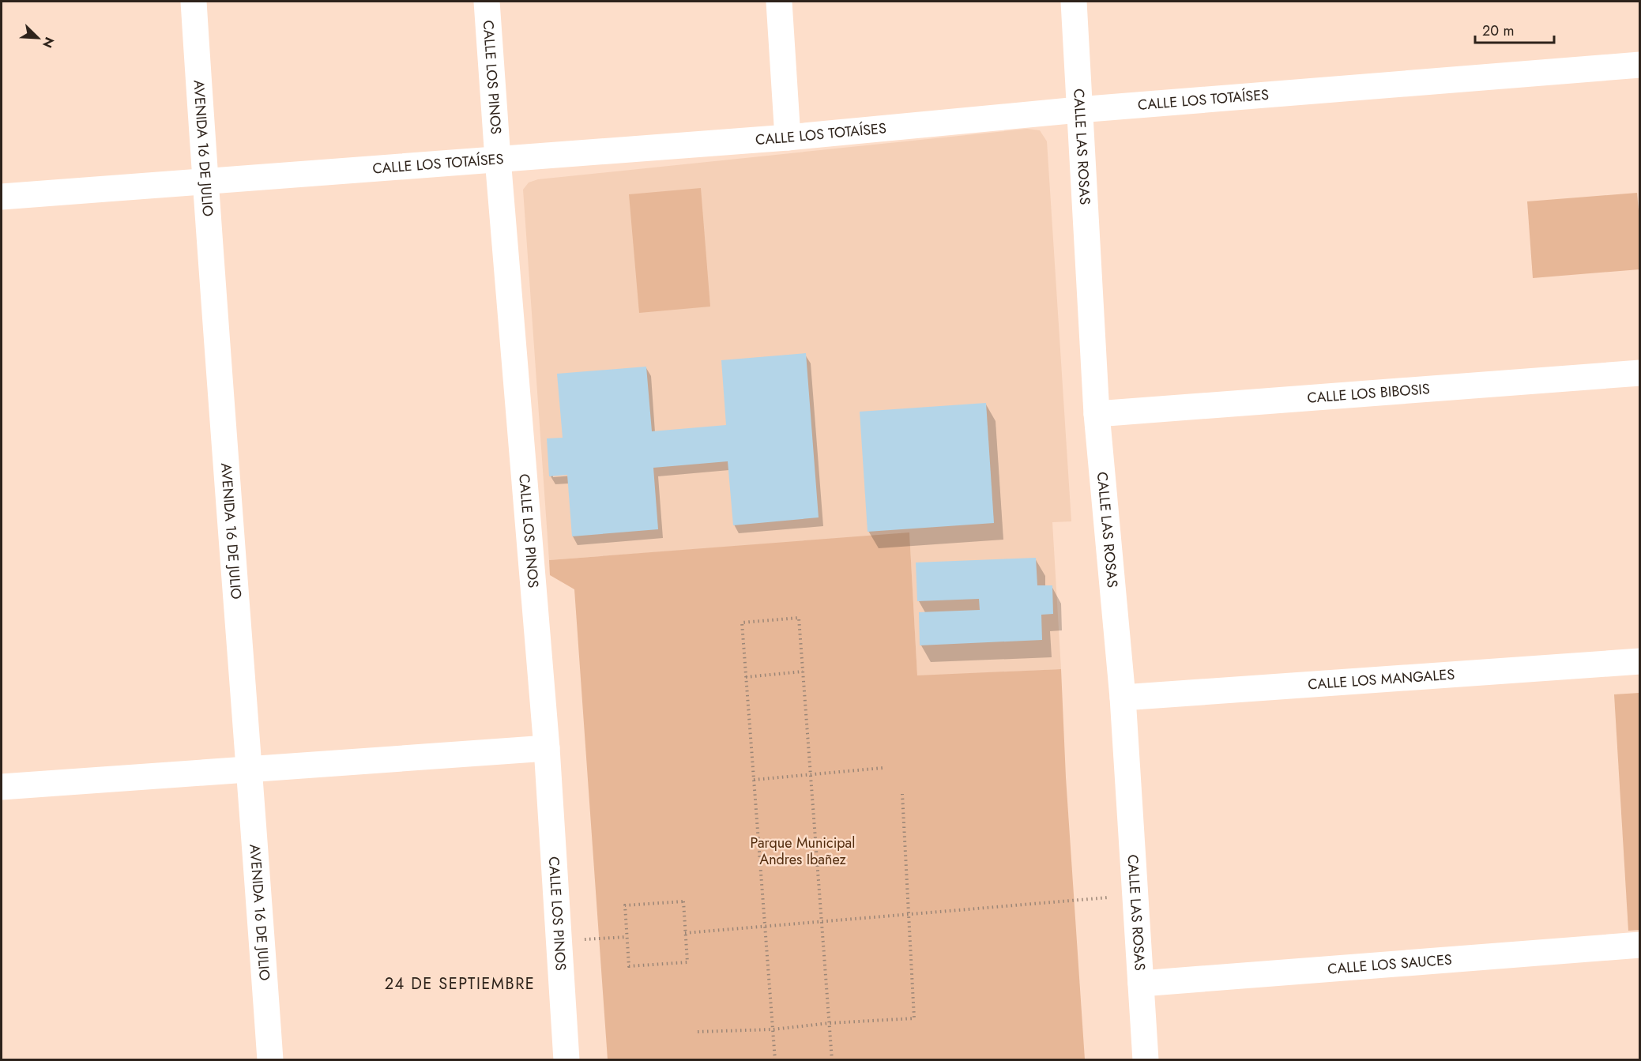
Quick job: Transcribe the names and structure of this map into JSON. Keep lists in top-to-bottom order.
{
  "streets": {
    "street": [
      "CALLE LOS PINOS",
      "CALLE LOS TOTAÍSES",
      "AVENIDA 16 DE JULIO",
      "CALLE LAS ROSAS",
      "CALLE LOS BIBOSIS",
      "CALLE LOS MANGALES",
      "CALLE LOS SAUCES"
    ]
  },
  "crossings": [
    ["CALLE LOS PINOS", "CALLE LOS TOTAÍSES"],
    ["CALLE LOS TOTAÍSES", "AVENIDA 16 DE JULIO"],
    ["CALLE LOS TOTAÍSES", "CALLE LAS ROSAS"],
    ["CALLE LAS ROSAS", "CALLE LOS BIBOSIS"],
    ["CALLE LAS ROSAS", "CALLE LOS MANGALES"],
    ["CALLE LAS ROSAS", "CALLE LOS SAUCES"]
  ],
  "districts": ["24 DE SEPTIEMBRE"],
  "parks": ["Parque Municipal Andres Ibañez"],
  "scale_bar": "20 m",
  "north": "bottom right"
}
